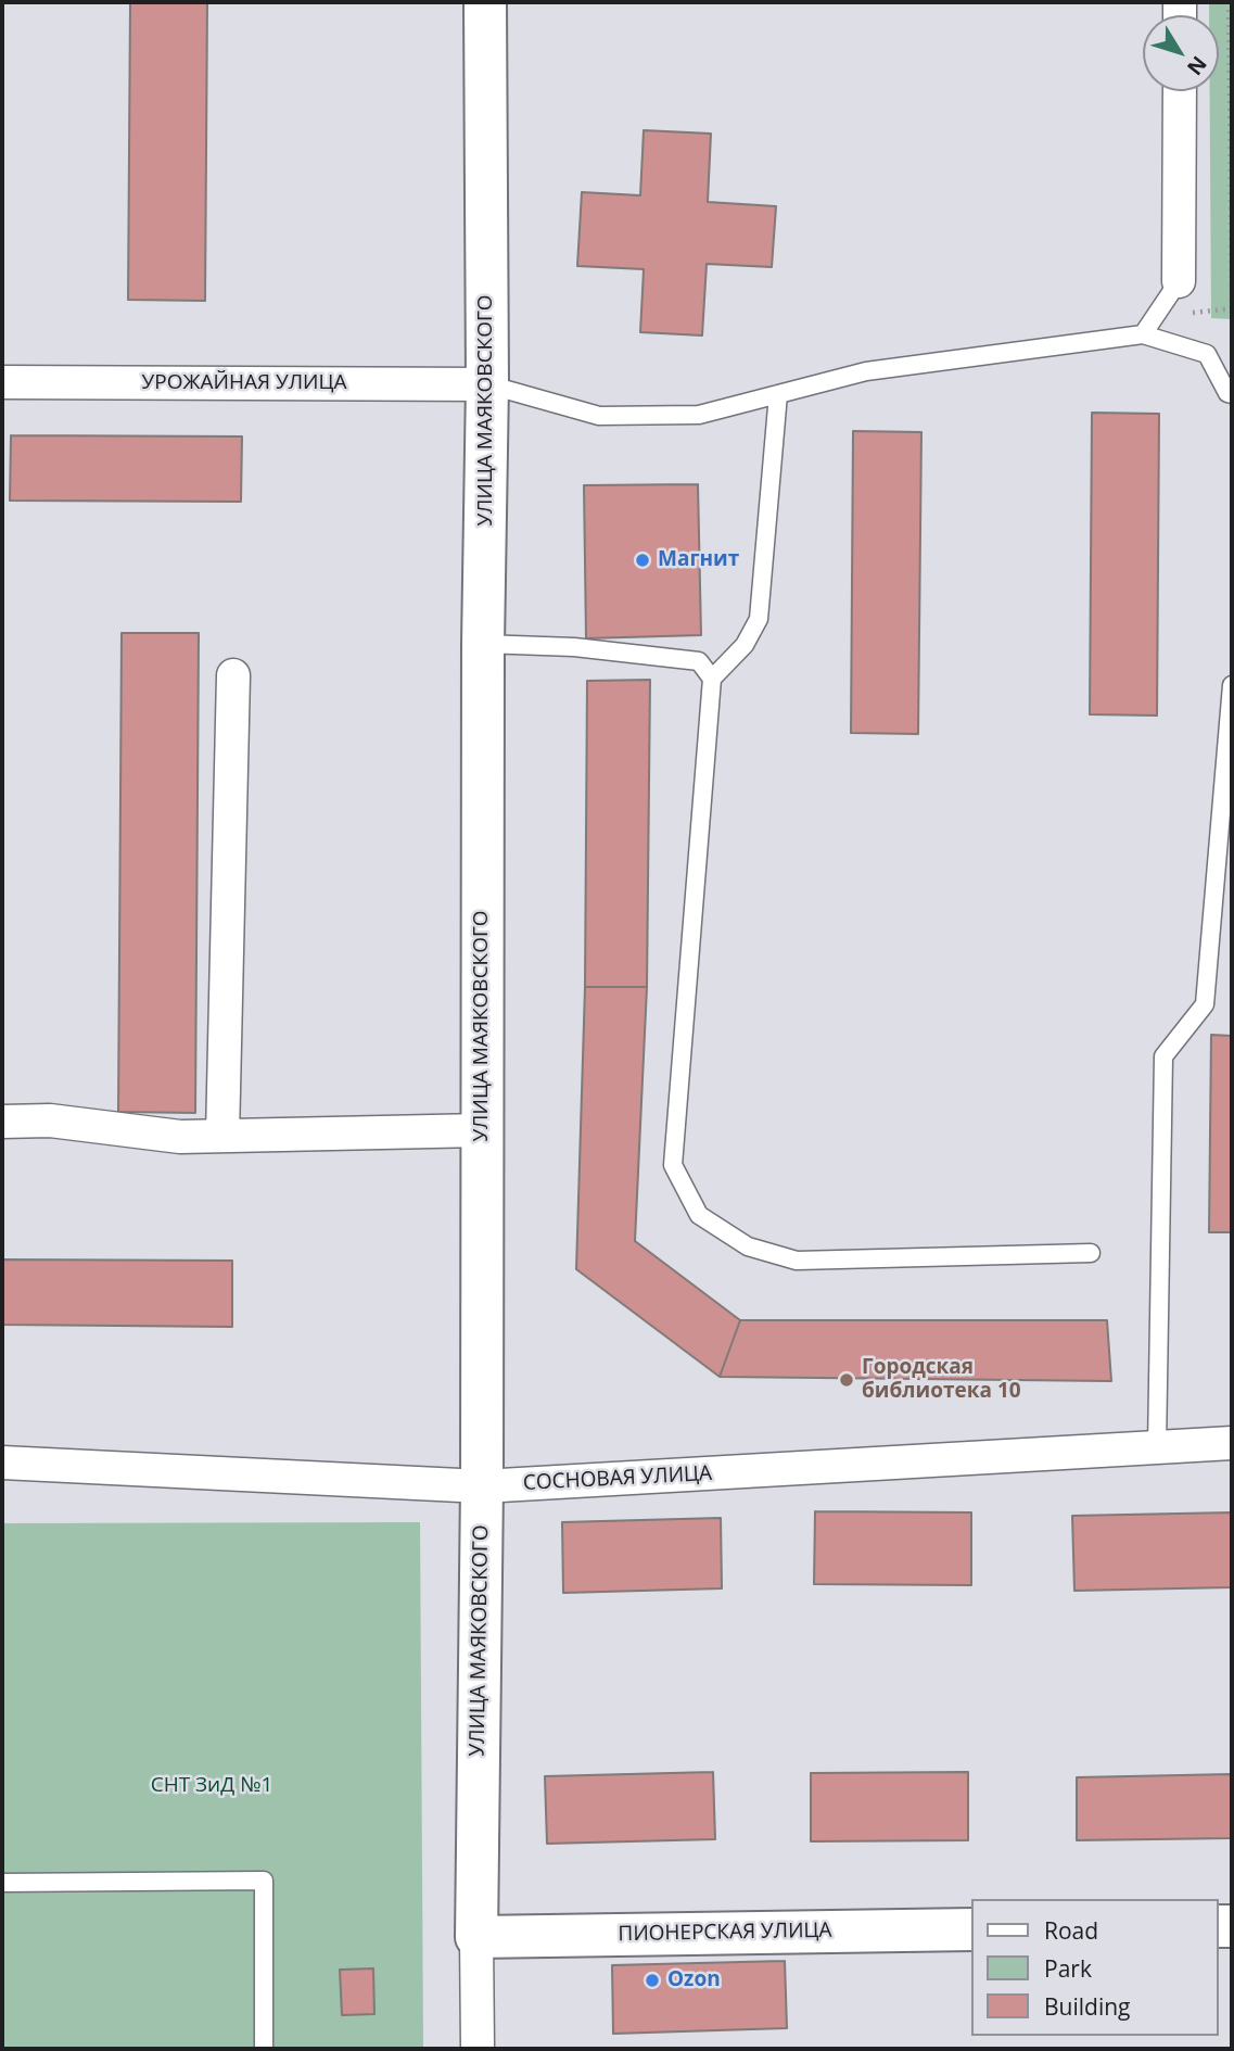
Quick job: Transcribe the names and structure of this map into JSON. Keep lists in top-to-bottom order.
{
  "streets": {
    "street": [
      "УРОЖАЙНАЯ УЛИЦА",
      "УЛИЦА МАЯКОВСКОГО",
      "СОСНОВАЯ УЛИЦА",
      "ПИОНЕРСКАЯ УЛИЦА"
    ]
  },
  "crossings": [
    ["УРОЖАЙНАЯ УЛИЦА", "УЛИЦА МАЯКОВСКОГО"],
    ["УЛИЦА МАЯКОВСКОГО", "СОСНОВАЯ УЛИЦА"],
    ["УЛИЦА МАЯКОВСКОГО", "ПИОНЕРСКАЯ УЛИЦА"]
  ],
  "parks": ["СНТ ЗиД №1"],
  "places": ["Магнит", "Городская библиотека 10", "Ozon"],
  "legend": ["Road", "Park", "Building"],
  "north": "bottom right"
}
